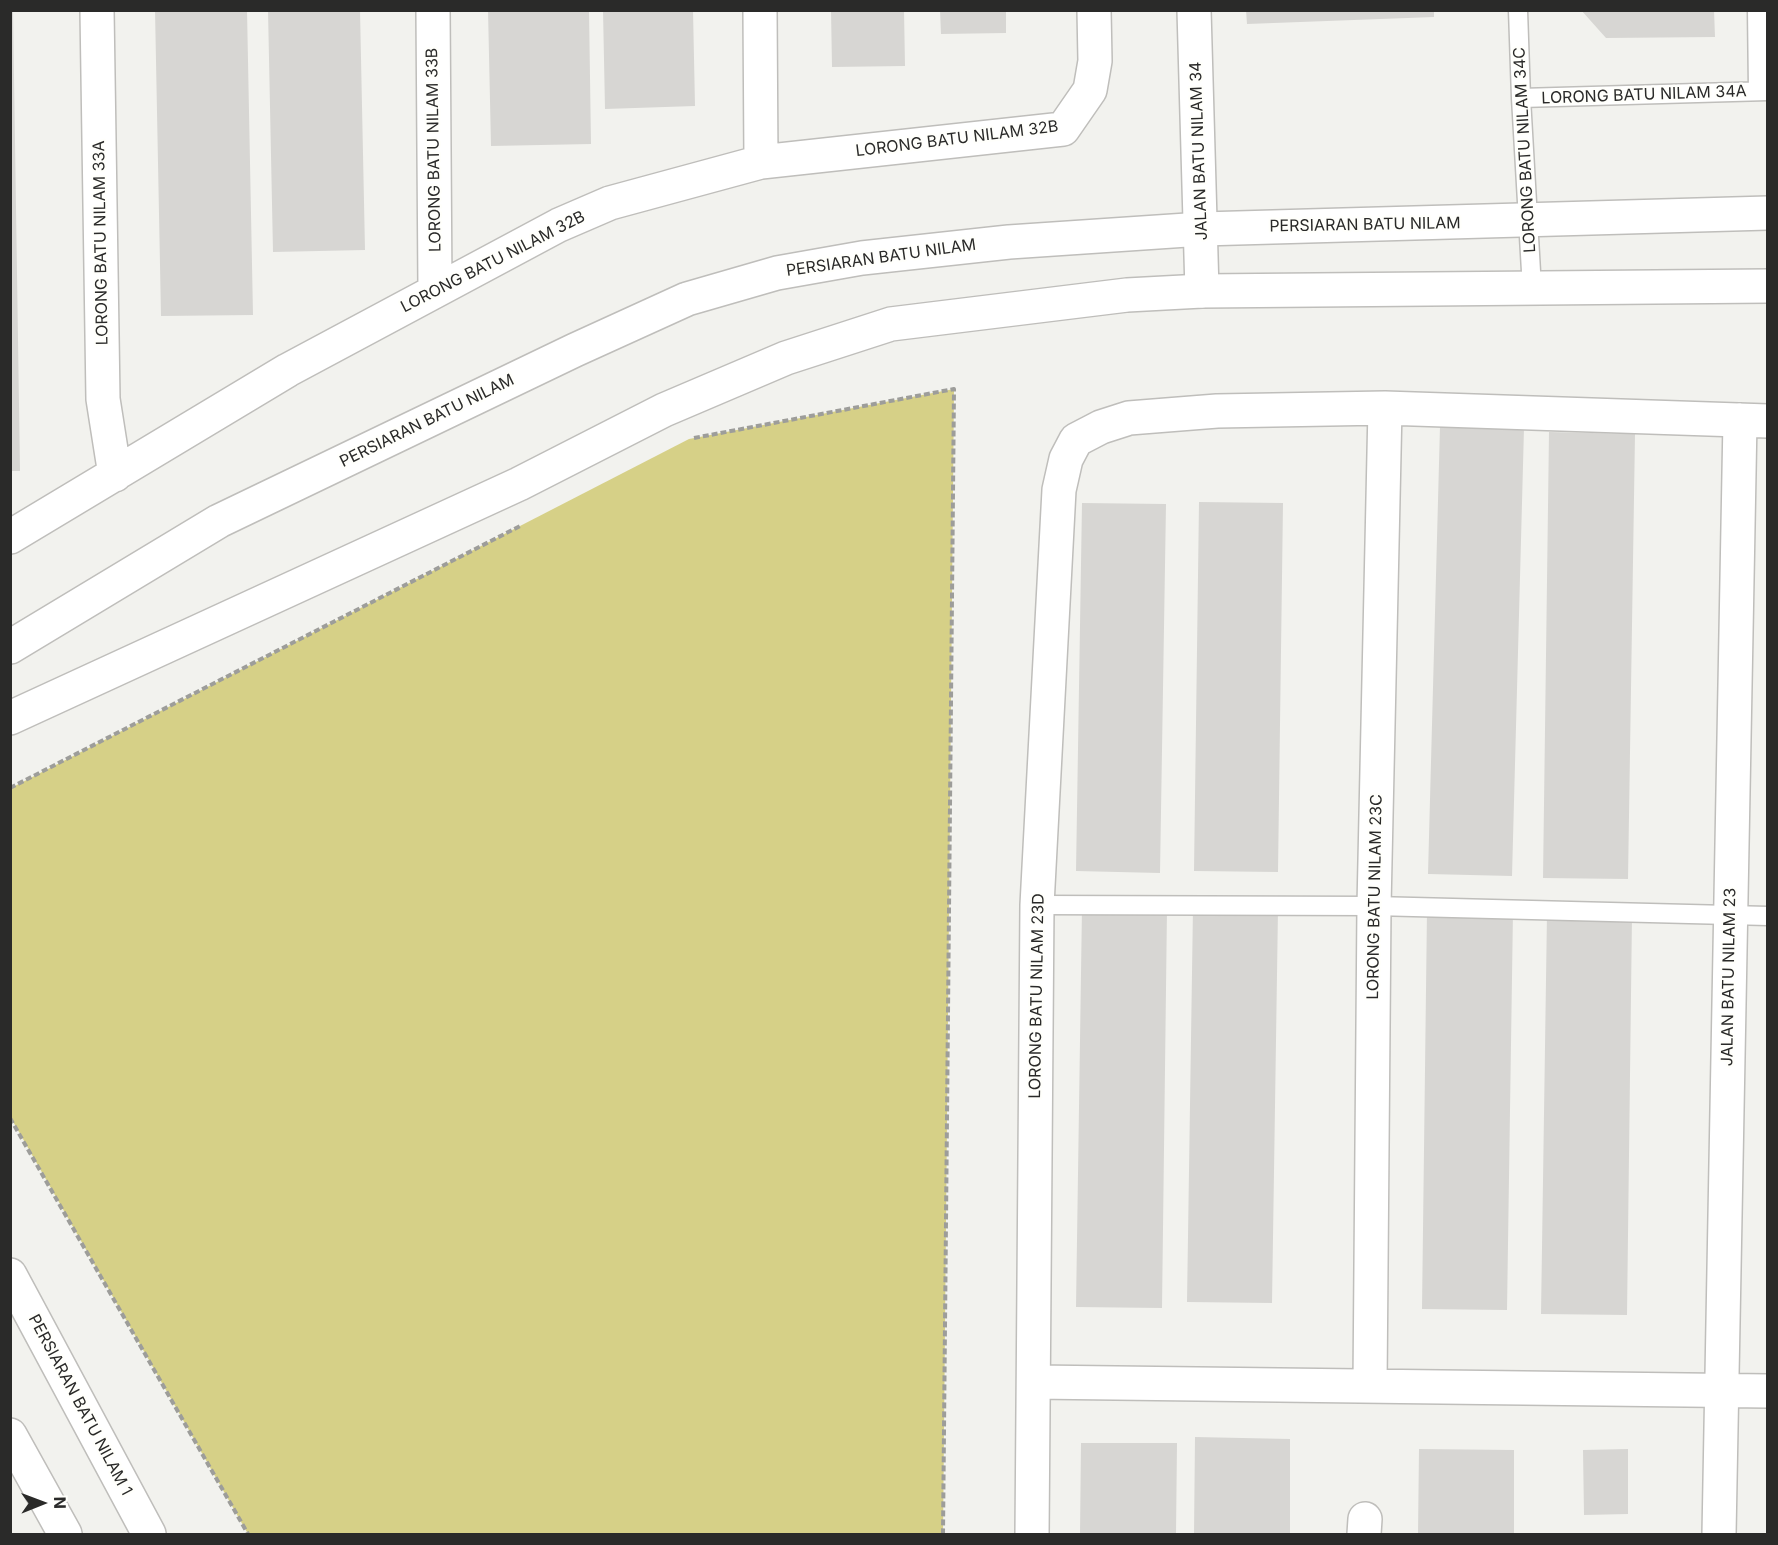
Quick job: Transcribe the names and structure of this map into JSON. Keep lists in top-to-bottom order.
{
  "streets": {
    "street": [
      "LORONG BATU NILAM 32B",
      "LORONG BATU NILAM 33B",
      "JALAN BATU NILAM 34",
      "PERSIARAN BATU NILAM",
      "LORONG BATU NILAM 33A",
      "LORONG BATU NILAM 23C",
      "JALAN BATU NILAM 23",
      "LORONG BATU NILAM 23D",
      "PERSIARAN BATU NILAM 1"
    ],
    "lane": ["LORONG BATU NILAM 34A", "LORONG BATU NILAM 34C"]
  },
  "crossings": [
    ["LORONG BATU NILAM 34A", "LORONG BATU NILAM 34C"],
    ["LORONG BATU NILAM 32B", "LORONG BATU NILAM 33B"],
    ["LORONG BATU NILAM 32B", "LORONG BATU NILAM 33A"],
    ["LORONG BATU NILAM 34C", "PERSIARAN BATU NILAM"],
    ["JALAN BATU NILAM 34", "PERSIARAN BATU NILAM"],
    ["LORONG BATU NILAM 23C", "LORONG BATU NILAM 23D"]
  ],
  "north": "right"
}
